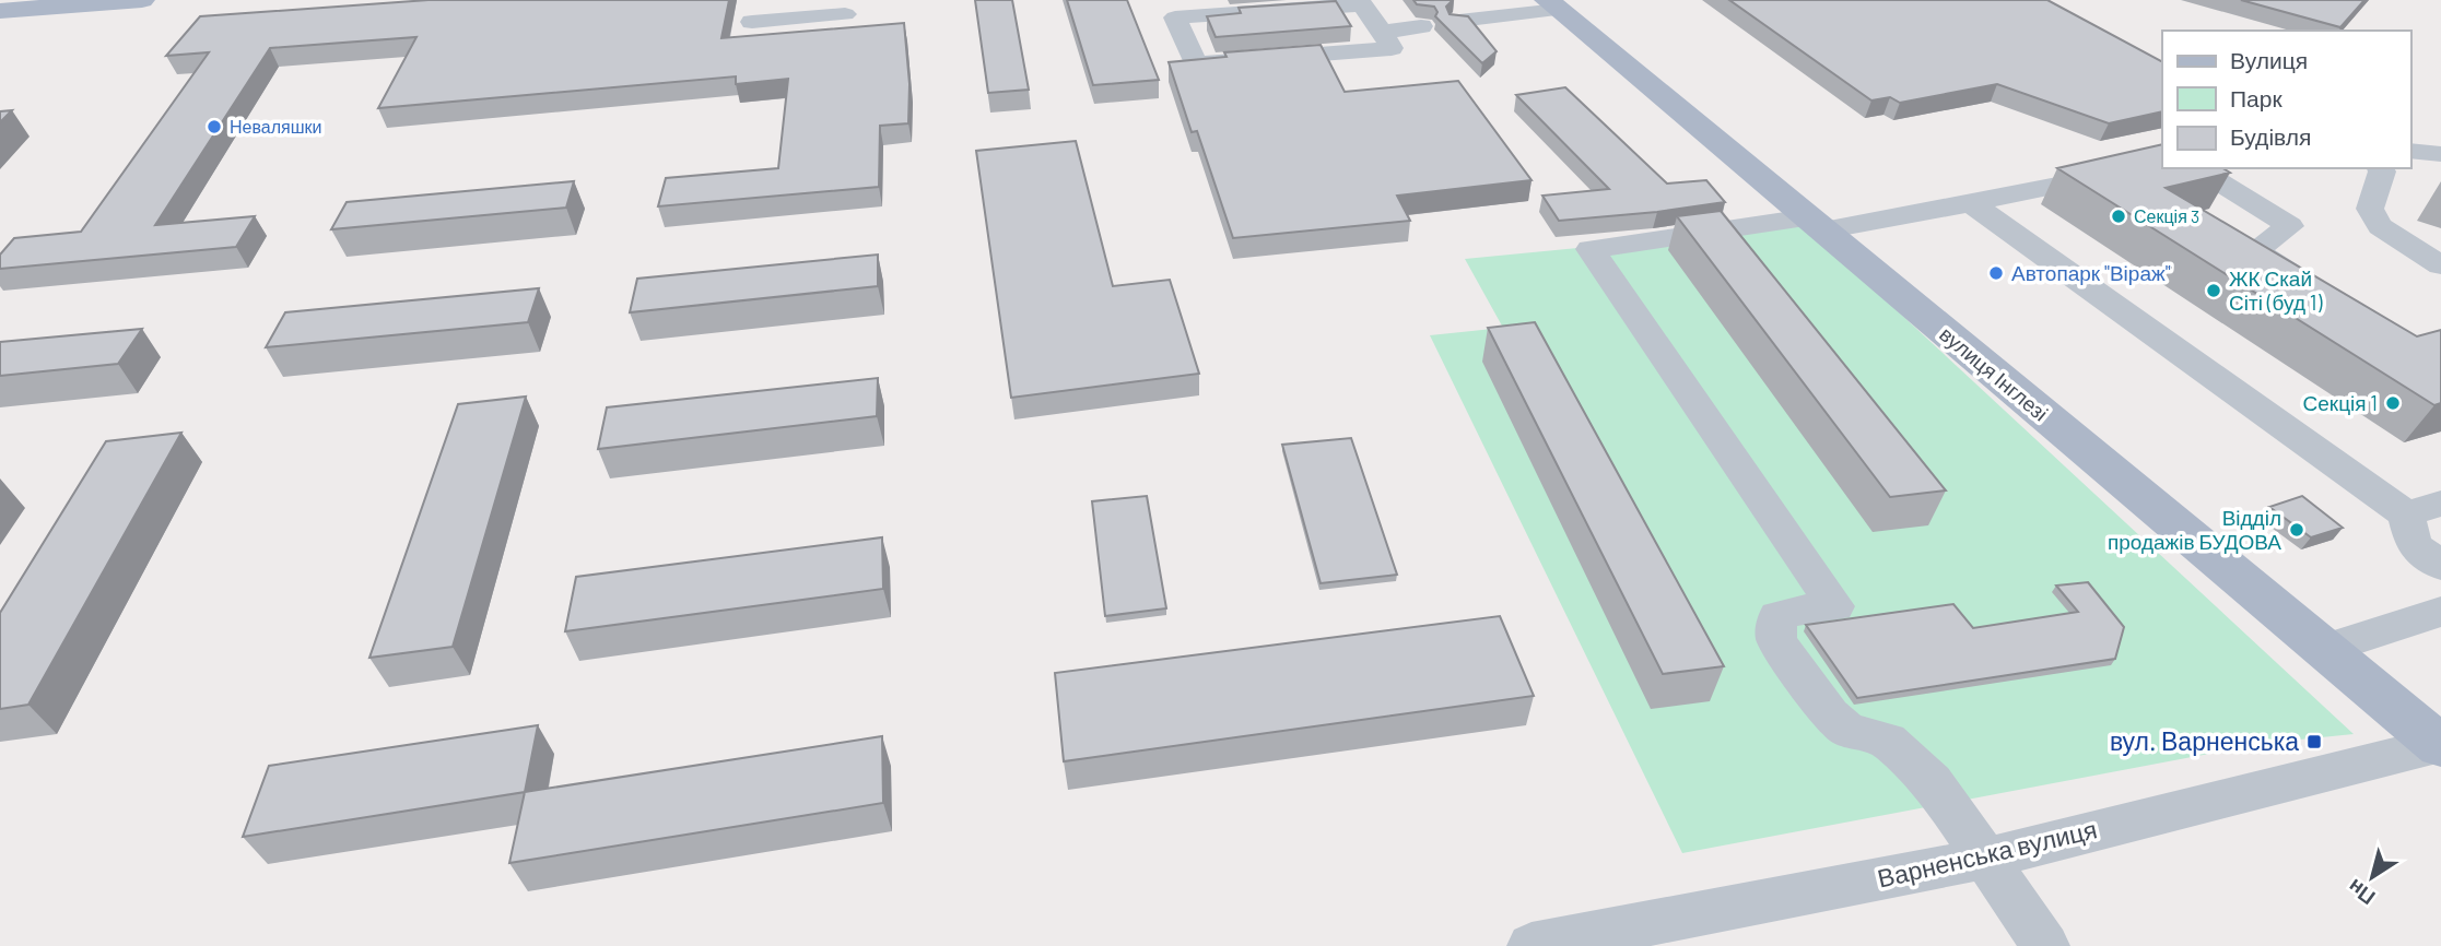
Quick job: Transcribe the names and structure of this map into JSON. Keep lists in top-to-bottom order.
{
  "streets": {
    "main road": ["вулиця Інглезі"],
    "street": ["Варненська вулиця"]
  },
  "crossings": [
    ["вулиця Інглезі", "Варненська вулиця"]
  ],
  "places": {
    "other": [
      "Неваляшки",
      "Секція 3",
      "Автопарк \"Віраж\"",
      "ЖК Скай Сіті (буд 1)",
      "Секція 1",
      "Відділ продажів БУДОВА"
    ],
    "transit": ["вул. Варненська"]
  },
  "legend": ["Вулиця", "Парк", "Будівля"],
  "north": "bottom left"
}
